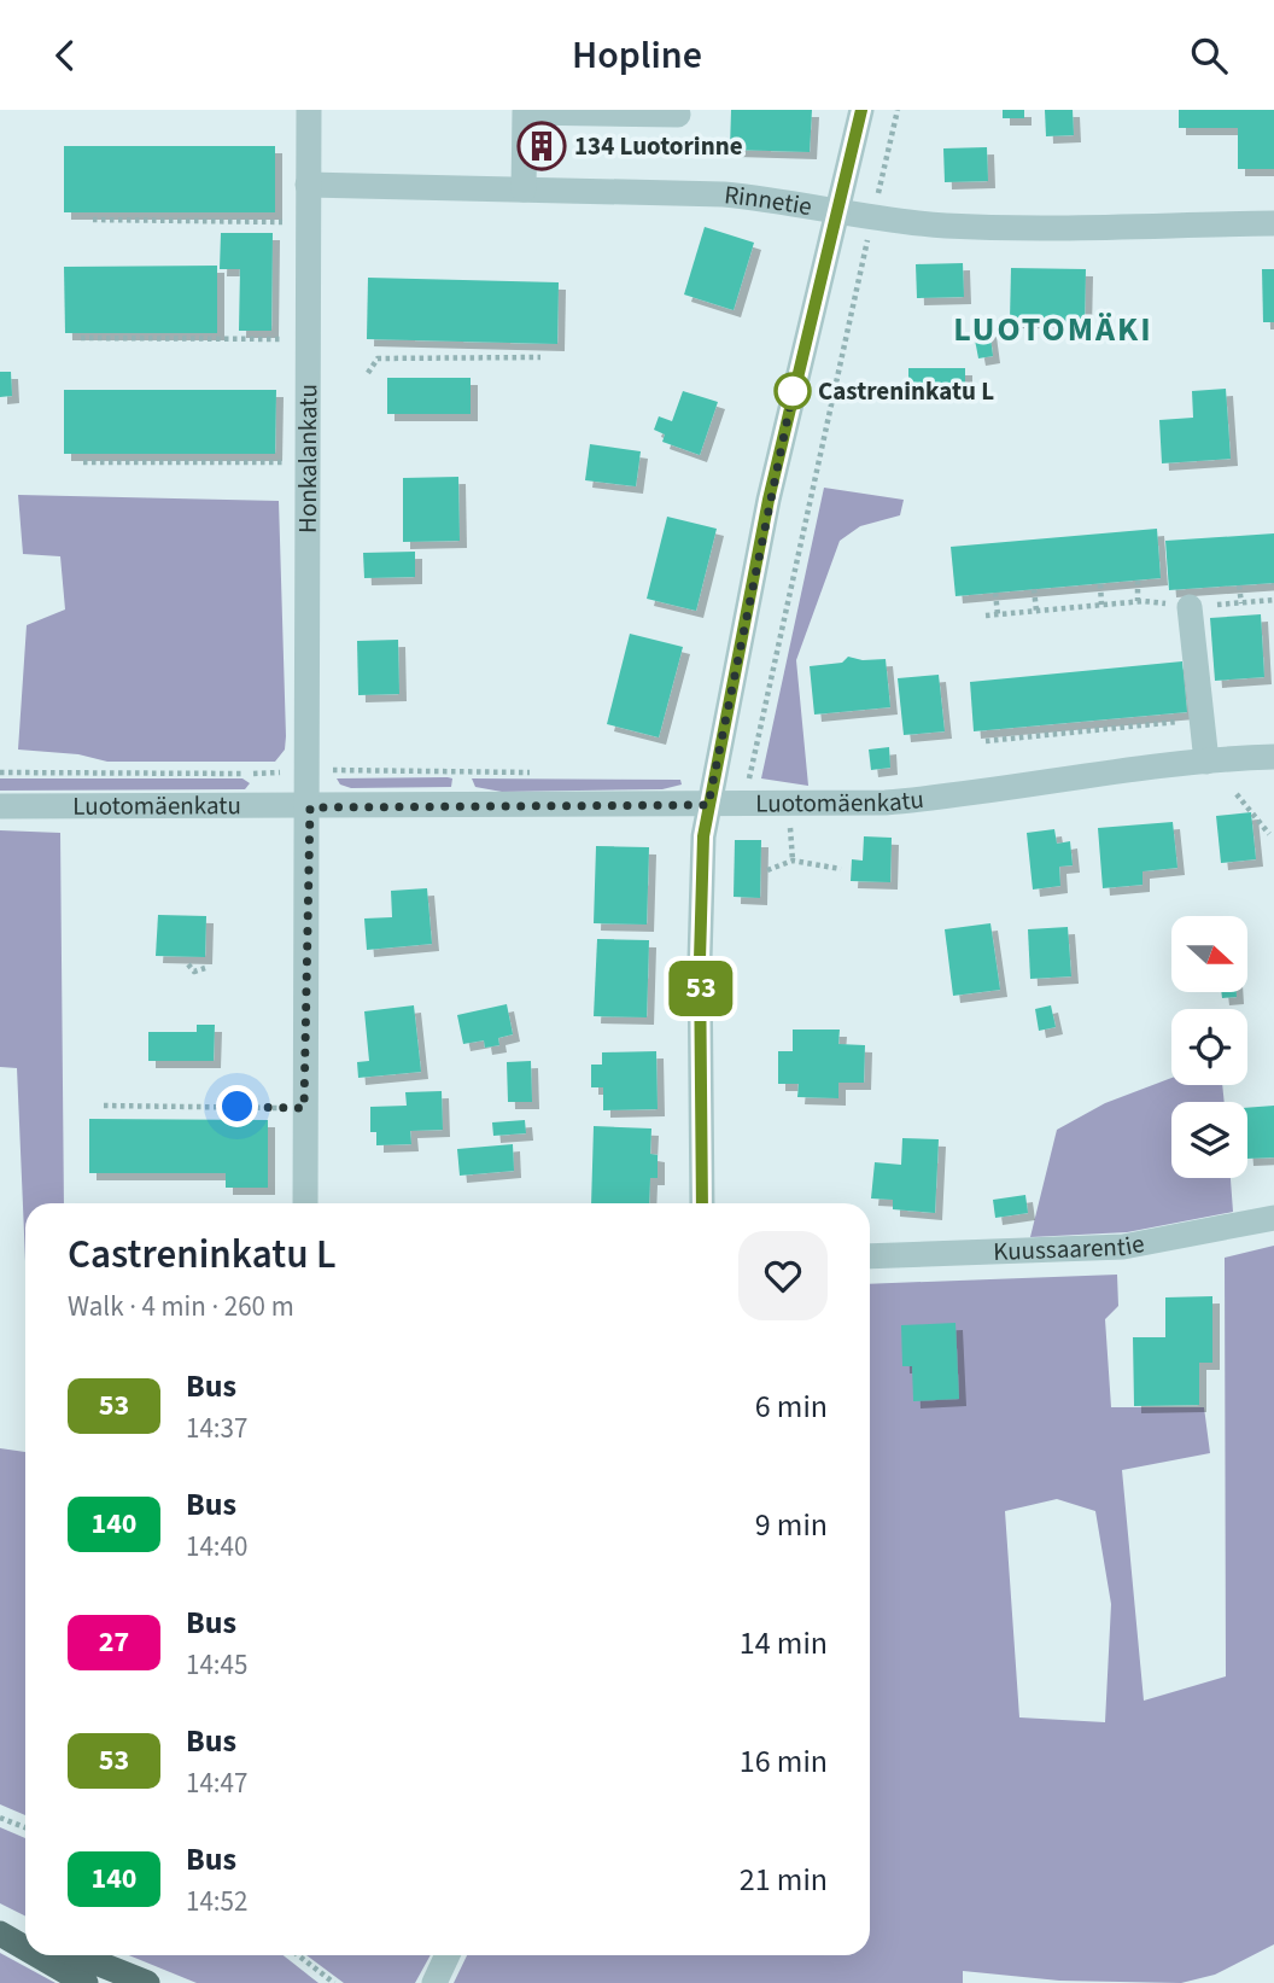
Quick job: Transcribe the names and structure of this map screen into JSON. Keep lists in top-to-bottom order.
{
  "streets": {
    "street": [
      "Rinnetie",
      "Honkalankatu",
      "Luotomäenkatu",
      "Kuussaarentie"
    ]
  },
  "crossings": [
    ["Rinnetie", "Honkalankatu"],
    ["Honkalankatu", "Luotomäenkatu"]
  ],
  "districts": ["LUOTOMÄKI"],
  "places": {
    "building": ["134 Luotorinne"],
    "other": ["Castreninkatu L"]
  },
  "lines": ["bus line 53"],
  "north": "right",
  "page": {
    "header": "Hopline",
    "on_map": "53",
    "heading": ["Castreninkatu L", "Walk · 4 min · 260 m"],
    "list": [
      {
        "mark": "53",
        "name": "Bus",
        "note": "14:37",
        "value": "6 min"
      },
      {
        "mark": "140",
        "name": "Bus",
        "note": "14:40",
        "value": "9 min"
      },
      {
        "mark": "27",
        "name": "Bus",
        "note": "14:45",
        "value": "14 min"
      },
      {
        "mark": "53",
        "name": "Bus",
        "note": "14:47",
        "value": "16 min"
      },
      {
        "mark": "140",
        "name": "Bus",
        "note": "14:52",
        "value": "21 min"
      }
    ]
  }
}
